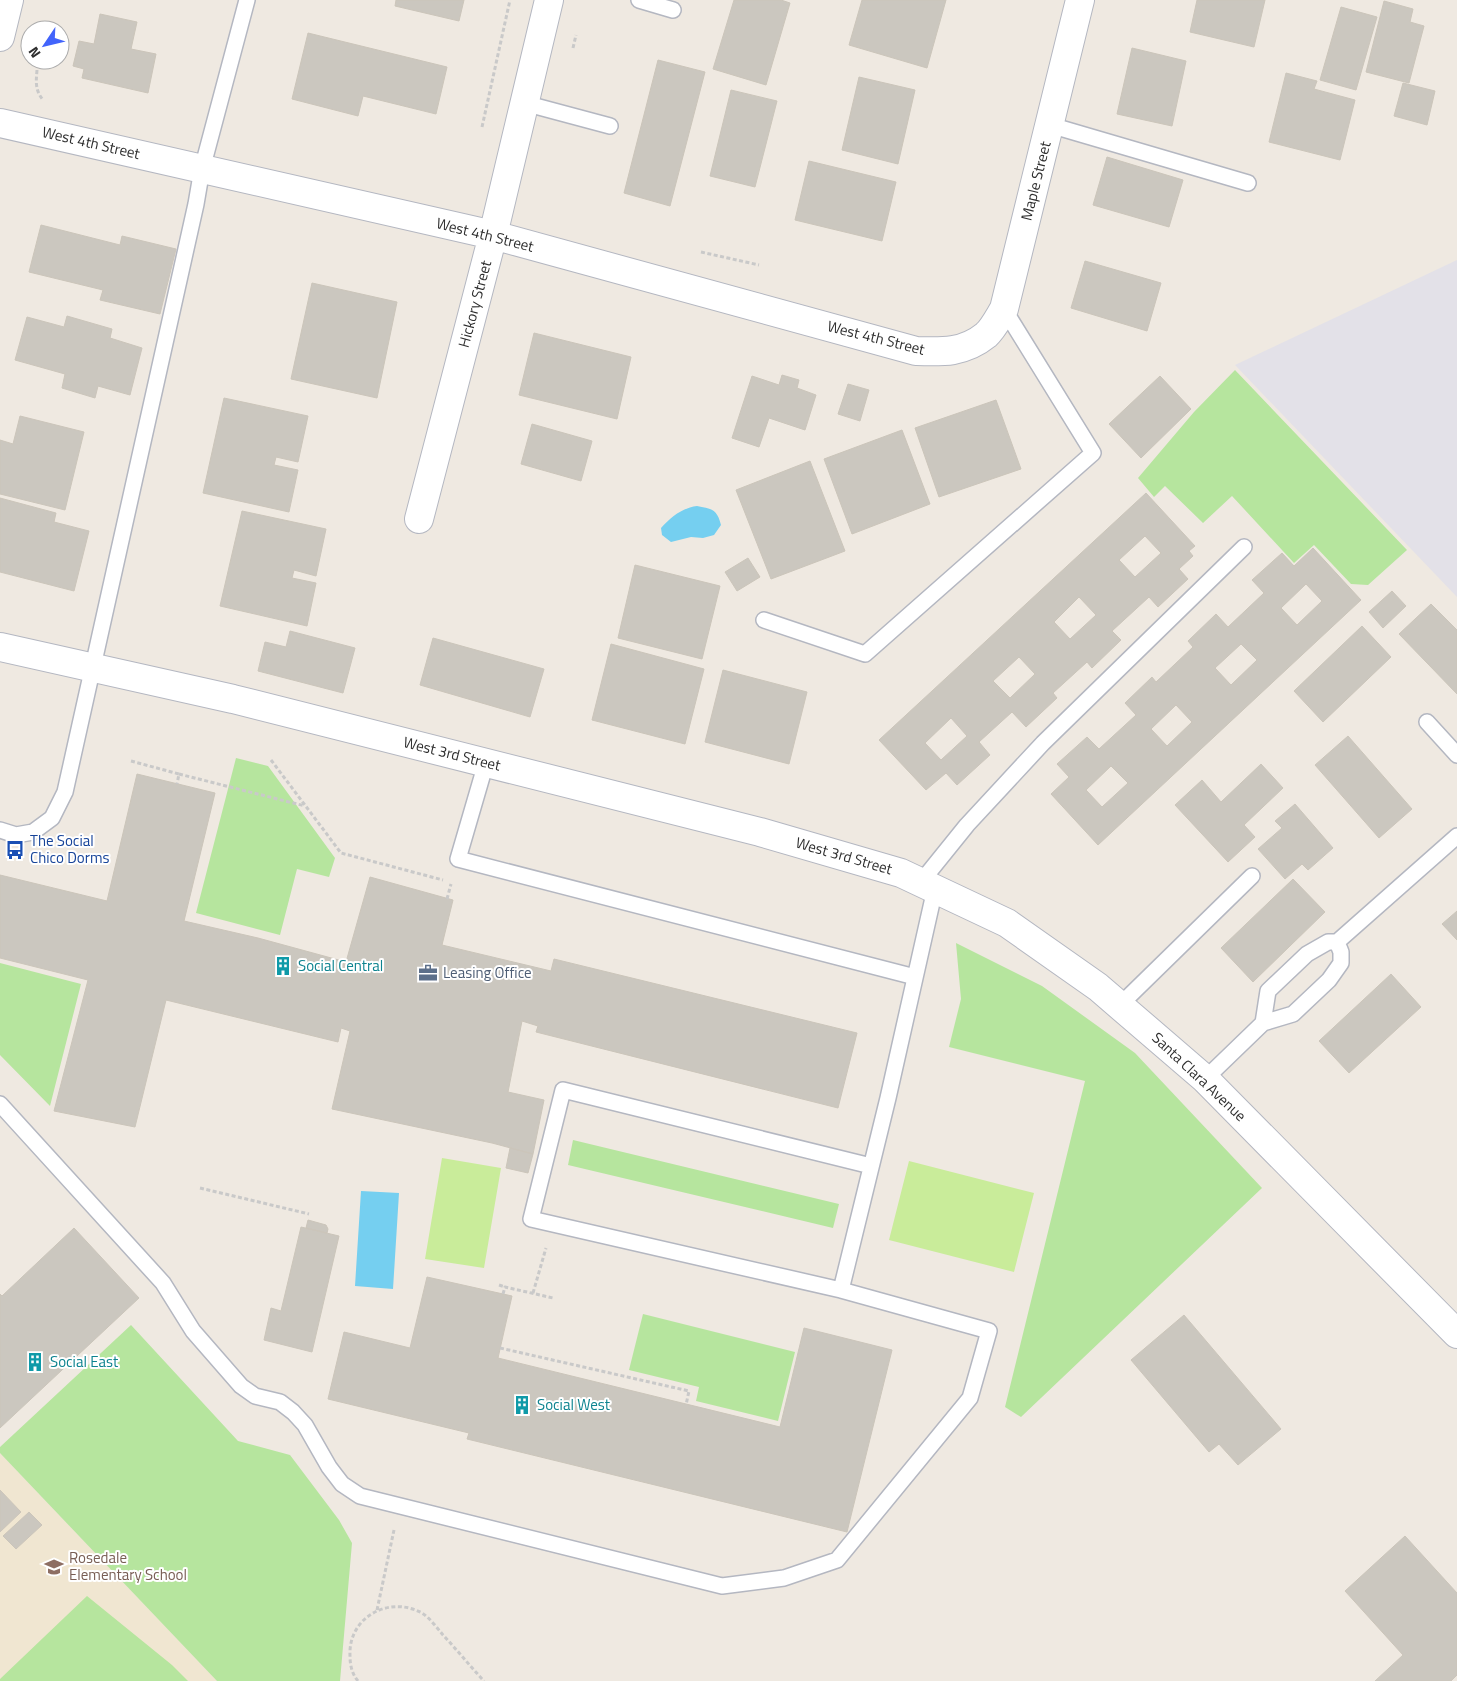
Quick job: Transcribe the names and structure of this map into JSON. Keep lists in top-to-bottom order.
{
  "streets": {
    "street": [
      "West 4th Street",
      "Maple Street",
      "Hickory Street",
      "West 3rd Street",
      "Santa Clara Avenue"
    ]
  },
  "crossings": [
    ["West 4th Street", "Maple Street"],
    ["West 4th Street", "Hickory Street"],
    ["West 3rd Street", "Santa Clara Avenue"]
  ],
  "places": {
    "bus stop": ["The Social Chico Dorms"],
    "building": ["Social Central", "Social East", "Social West"],
    "office": ["Leasing Office"],
    "school or university": ["Rosedale Elementary School"]
  },
  "north": "bottom left"
}
